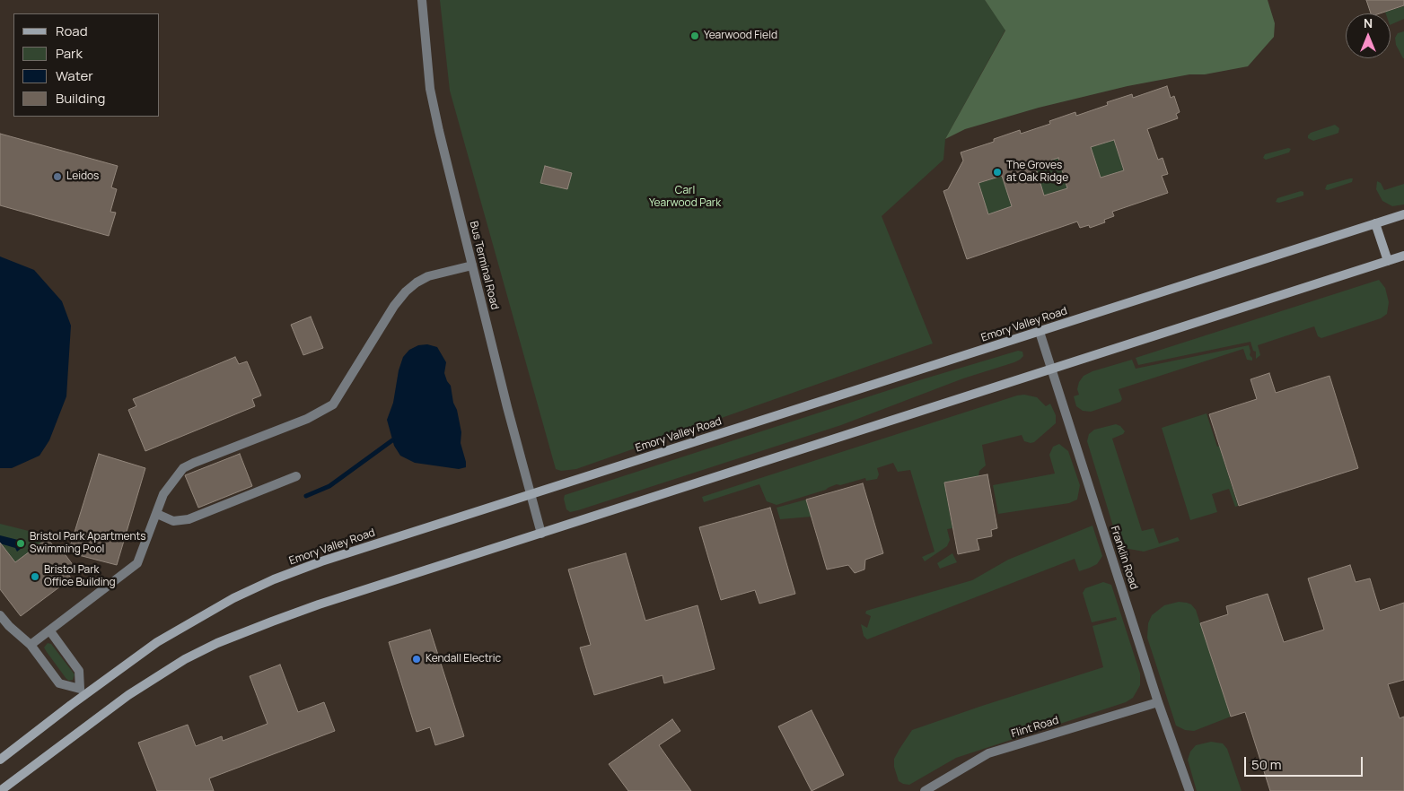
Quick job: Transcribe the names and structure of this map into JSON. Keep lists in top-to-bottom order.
{
  "streets": {
    "main road": ["Emory Valley Road"],
    "street": ["Bus Terminal Road", "Franklin Road", "Flint Road"]
  },
  "crossings": [
    ["Bus Terminal Road", "Emory Valley Road"],
    ["Emory Valley Road", "Franklin Road"],
    ["Franklin Road", "Flint Road"]
  ],
  "parks": ["Carl Yearwood Park"],
  "places": [
    "Yearwood Field",
    "The Groves at Oak Ridge",
    "Leidos",
    "Bristol Park Apartments Swimming Pool",
    "Bristol Park Office Building",
    "Kendall Electric"
  ],
  "legend": [
    "Road",
    "Park",
    "Water",
    "Building"
  ],
  "scale_bar": "50 m",
  "north": "top"
}
